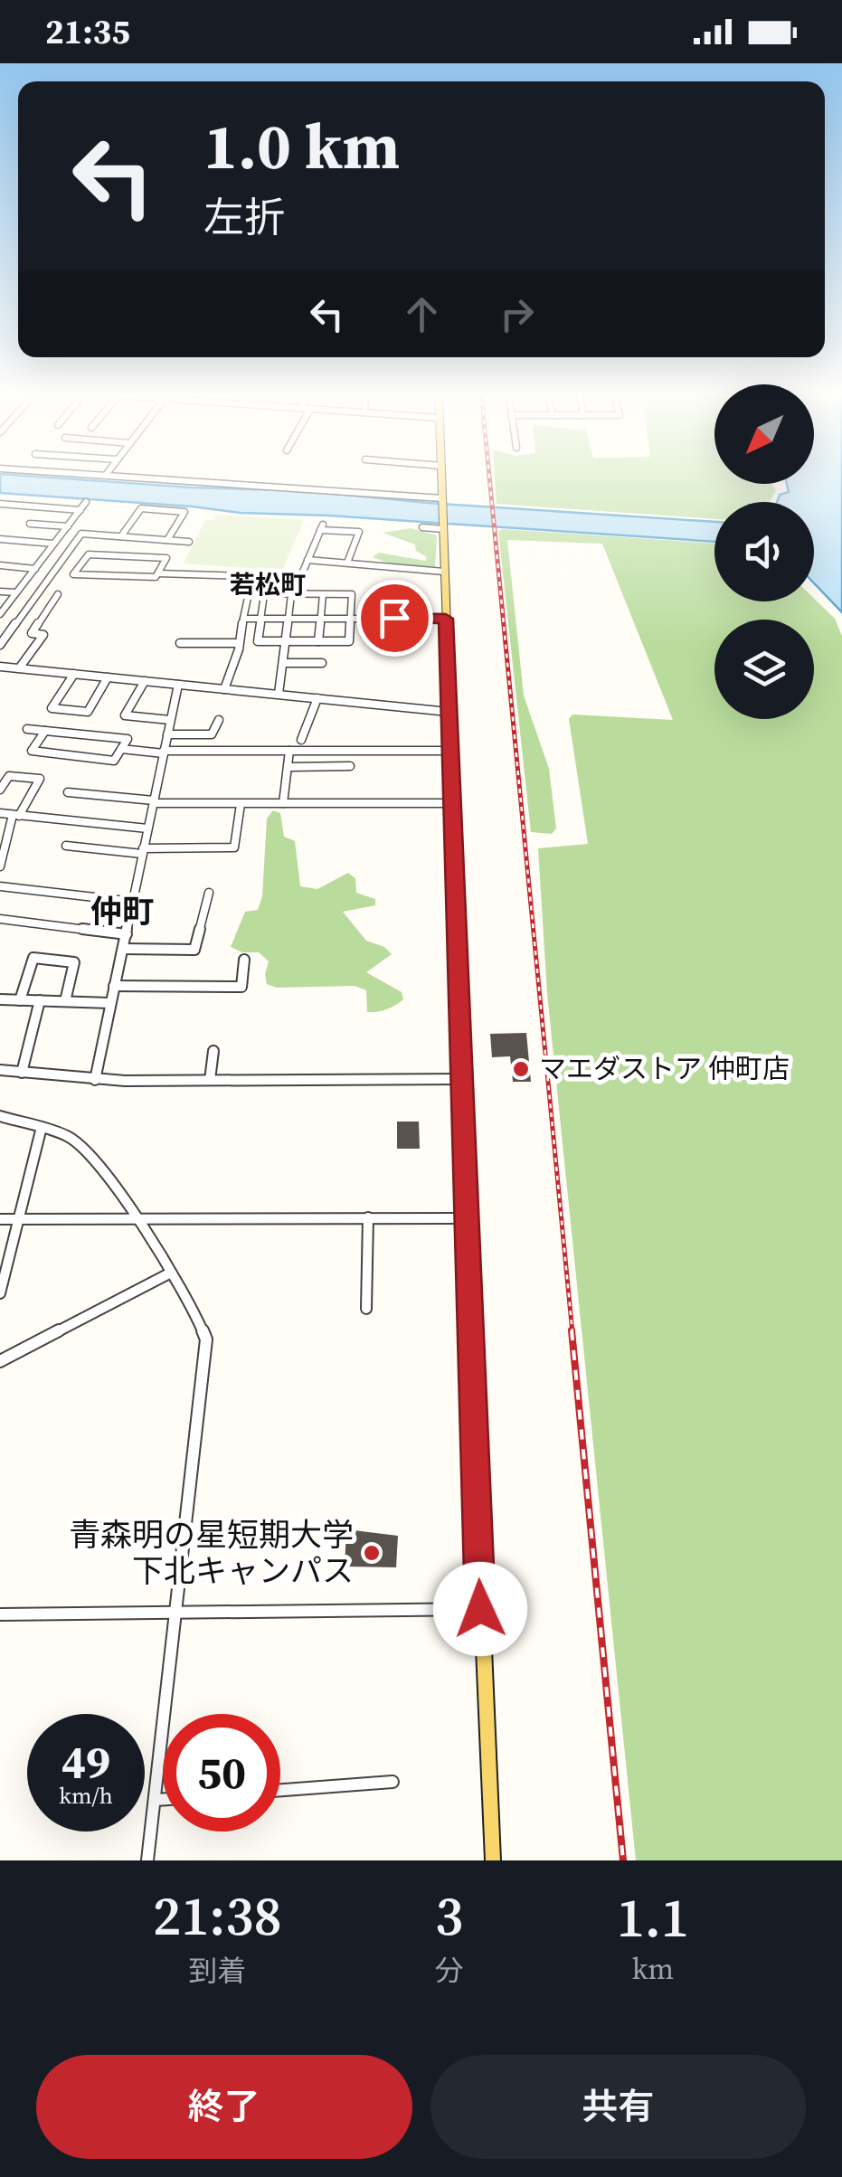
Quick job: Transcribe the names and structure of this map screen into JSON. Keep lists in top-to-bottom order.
{
  "districts": ["若松町", "仲町"],
  "places": ["マエダストア 仲町店", "青森明の星短期大学 下北キャンパス"],
  "north": "bottom left",
  "page": {
    "status": "21:35",
    "turn": ["1.0 km", "左折"],
    "speed": "49 km/h",
    "limit": "50",
    "eta": [
      "21:38",
      "到着",
      "3",
      "分",
      "1.1",
      "km"
    ],
    "buttons": ["終了", "共有"]
  }
}
